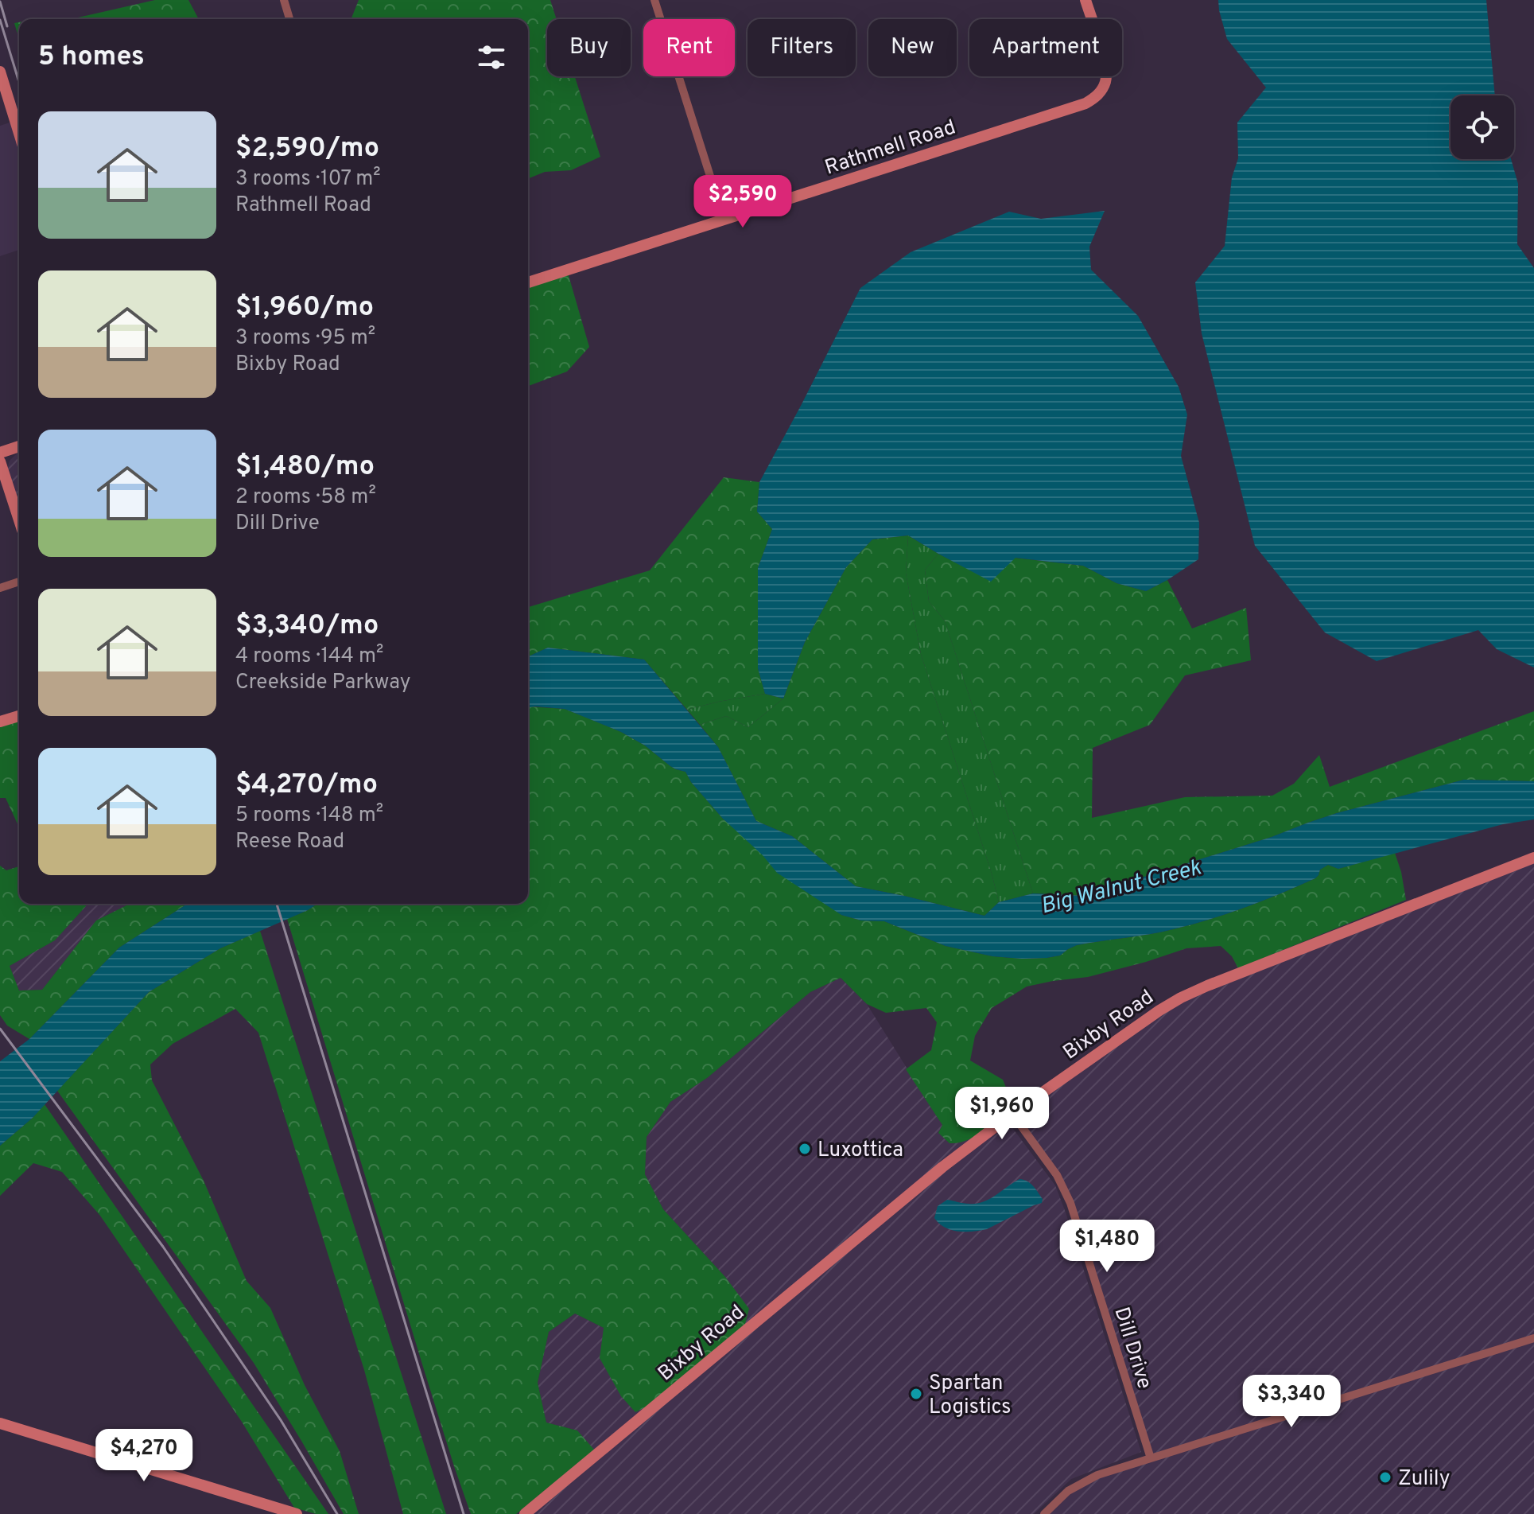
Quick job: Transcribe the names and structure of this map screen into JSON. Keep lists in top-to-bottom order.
{
  "streets": {
    "street": ["Rathmell Road", "Bixby Road", "Dill Drive"]
  },
  "crossings": [
    ["Bixby Road", "Dill Drive"]
  ],
  "water": ["Big Walnut Creek"],
  "places": ["Luxottica", "Spartan Logistics", "Zulily"],
  "page": {
    "chip": [
      "Buy",
      "Rent",
      "Filters",
      "New",
      "Apartment"
    ],
    "heading": "5 homes",
    "list": [
      {
        "name": "$2,590/mo",
        "note": "3 rooms · 107 m² · Rathmell Road"
      },
      {
        "name": "$1,960/mo",
        "note": "3 rooms · 95 m² · Bixby Road"
      },
      {
        "name": "$1,480/mo",
        "note": "2 rooms · 58 m² · Dill Drive"
      },
      {
        "name": "$3,340/mo",
        "note": "4 rooms · 144 m² · Creekside Parkway"
      },
      {
        "name": "$4,270/mo",
        "note": "5 rooms · 148 m² · Reese Road"
      }
    ],
    "price": [
      "$2,590",
      "$1,960",
      "$1,480",
      "$3,340",
      "$4,270"
    ]
  }
}
